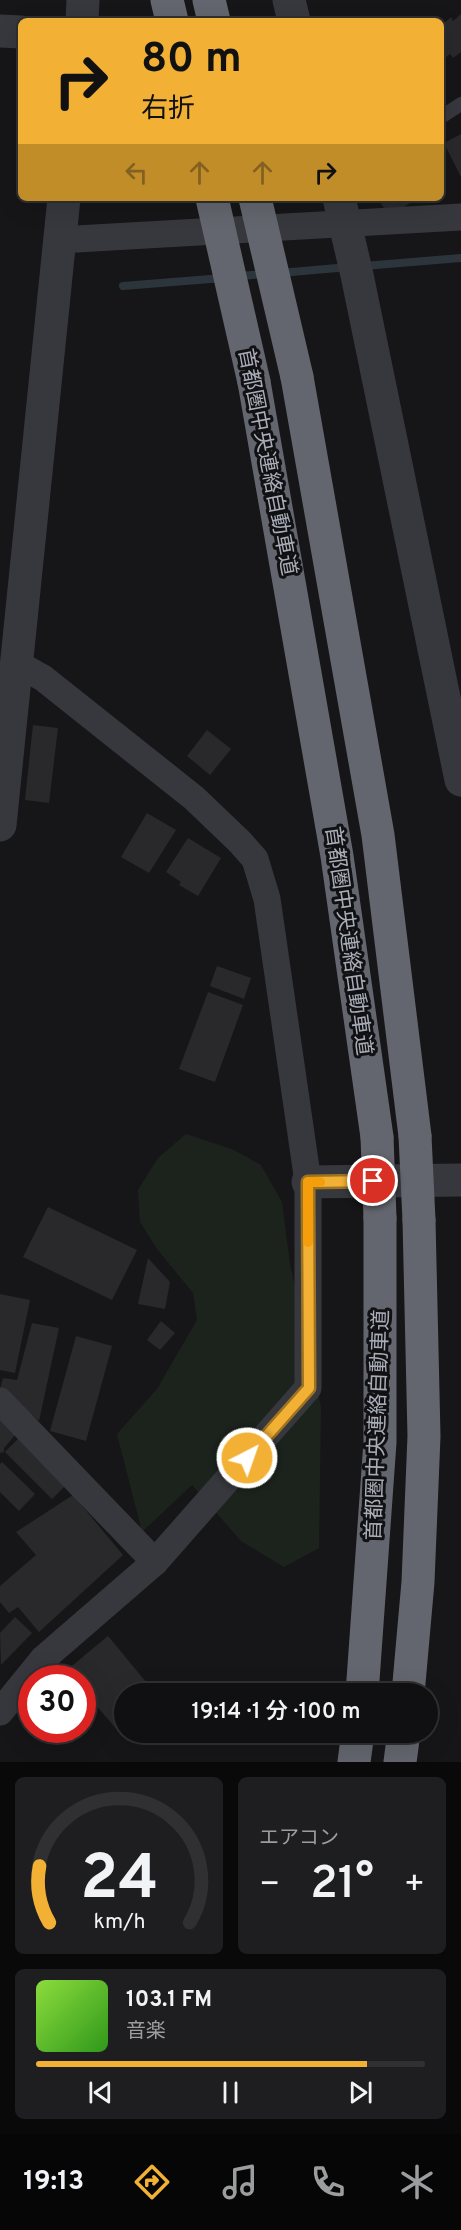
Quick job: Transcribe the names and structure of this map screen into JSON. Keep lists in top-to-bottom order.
{
  "streets": {
    "highway": ["首都圏中央連絡自動車道"]
  },
  "page": {
    "turn": ["80 m", "右折"],
    "limit": "30",
    "trip": "19:14 · 1 分 · 100 m",
    "tile": "エアコン",
    "heat": ["−", "21°", "+"],
    "song": ["103.1 FM", "音楽"],
    "tabs": "19:13",
    "gauge": ["24", "km/h"]
  }
}
